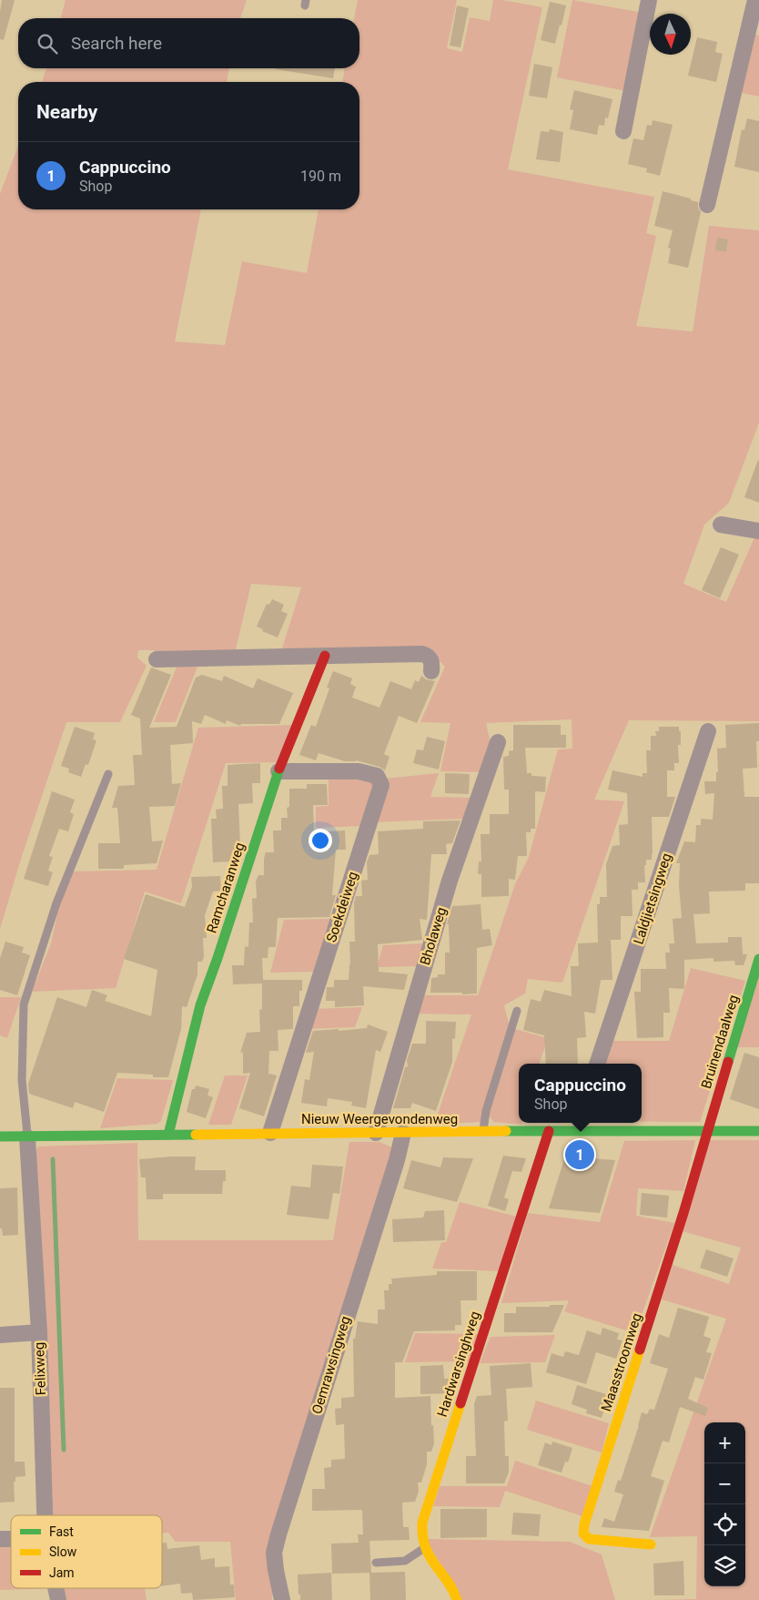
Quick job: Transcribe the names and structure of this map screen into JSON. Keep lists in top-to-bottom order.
{
  "streets": {
    "street": [
      "Ramcharanweg",
      "Laldjietsingweg",
      "Soekdeiweg",
      "Bholaweg",
      "Bruinendaalweg",
      "Nieuw Weergevondenweg",
      "Maasstroomweg",
      "Hardwarsinghweg",
      "Oemrawsingweg",
      "Felixweg"
    ]
  },
  "crossings": [
    ["Ramcharanweg", "Soekdeiweg"],
    ["Ramcharanweg", "Nieuw Weergevondenweg"],
    ["Soekdeiweg", "Nieuw Weergevondenweg"],
    ["Bholaweg", "Nieuw Weergevondenweg"],
    ["Bruinendaalweg", "Nieuw Weergevondenweg"],
    ["Bruinendaalweg", "Maasstroomweg"],
    ["Nieuw Weergevondenweg", "Maasstroomweg"],
    ["Nieuw Weergevondenweg", "Hardwarsinghweg"],
    ["Nieuw Weergevondenweg", "Oemrawsingweg"],
    ["Nieuw Weergevondenweg", "Felixweg"]
  ],
  "legend": ["Fast", "Slow", "Jam"],
  "north": "bottom",
  "page": {
    "search": "Search here",
    "heading": "Nearby",
    "list": [
      {
        "mark": "1",
        "name": "Cappuccino",
        "note": "Shop",
        "value": "190 m"
      }
    ],
    "popup": ["Cappuccino", "Shop"],
    "pins": "1",
    "map_buttons": ["+", "−"]
  }
}
